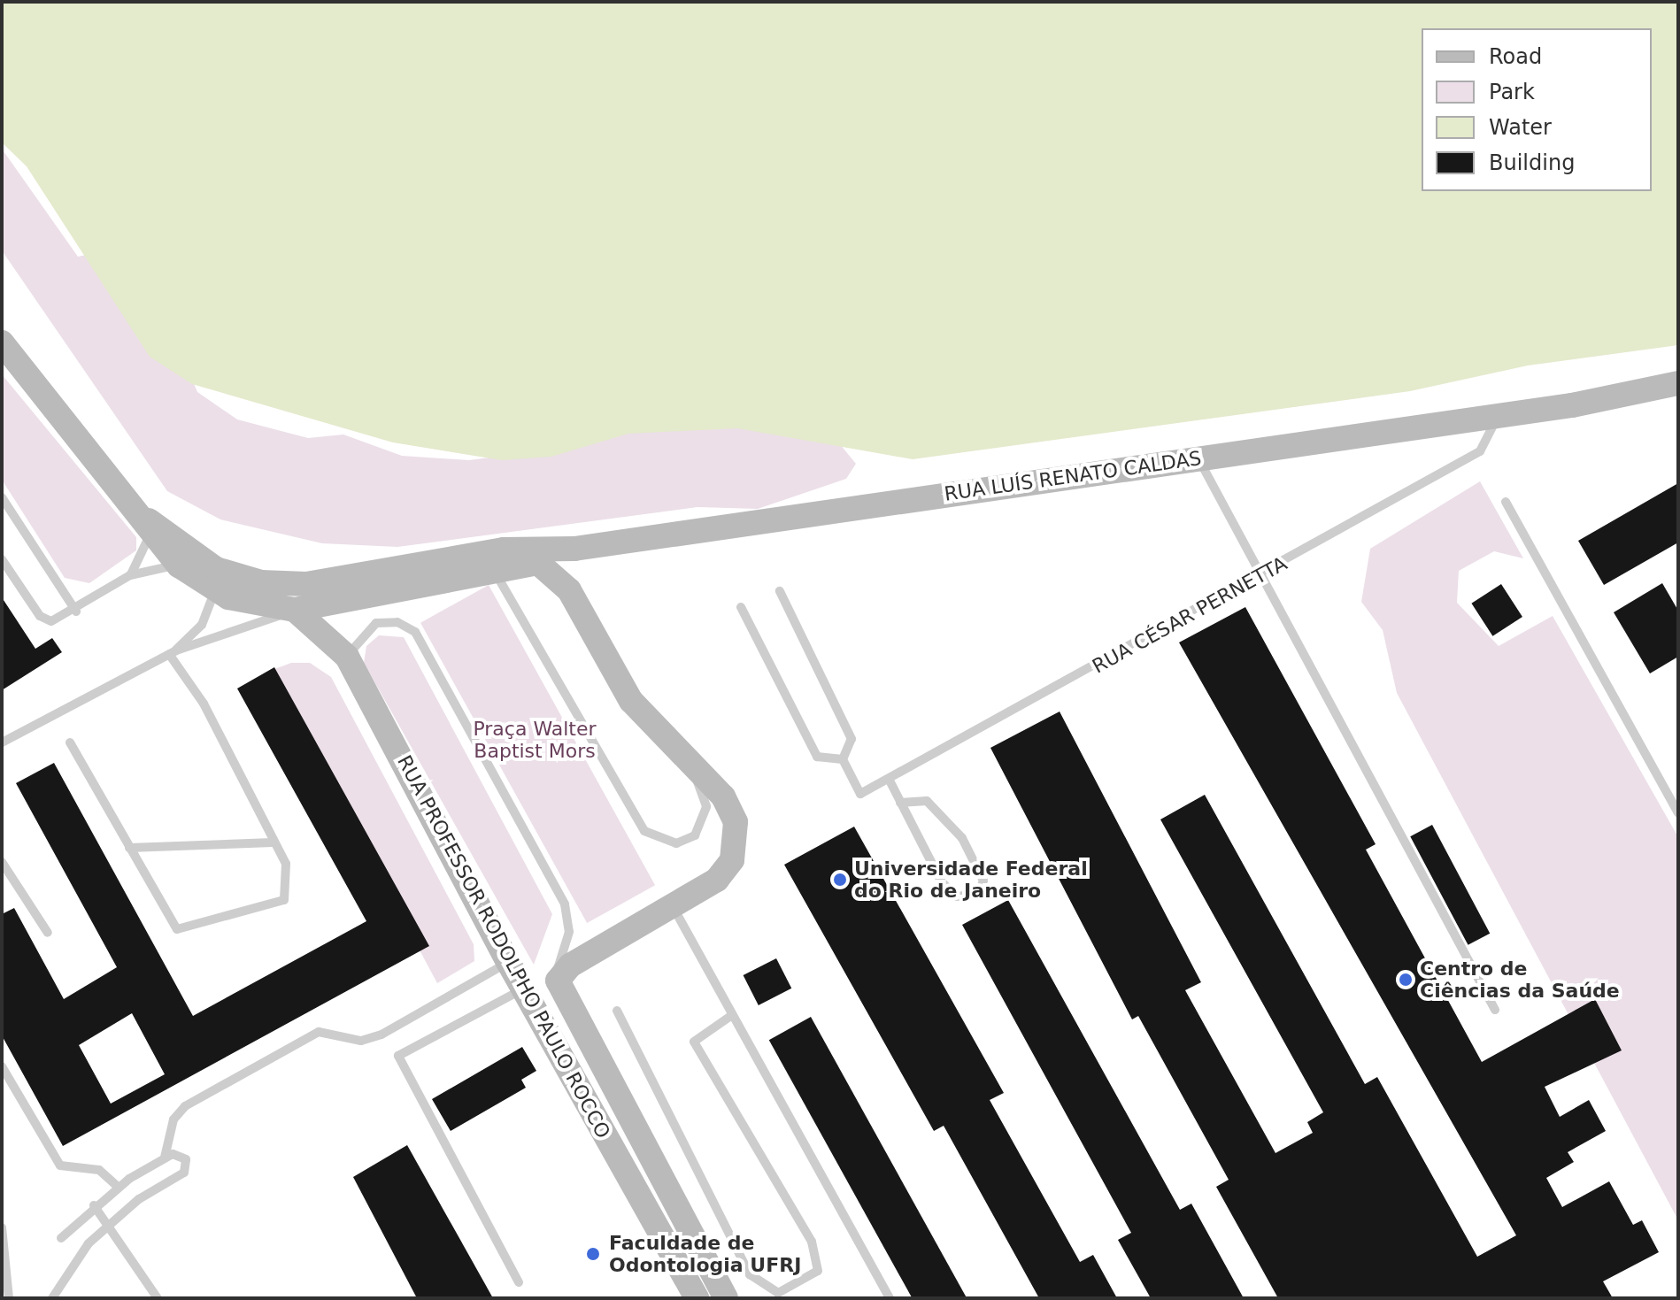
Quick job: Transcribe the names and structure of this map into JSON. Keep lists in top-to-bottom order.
{
  "streets": {
    "street": ["RUA LUÍS RENATO CALDAS", "RUA PROFESSOR RODOLPHO PAULO ROCCO"],
    "lane": ["RUA CÉSAR PERNETTA"]
  },
  "crossings": [
    ["RUA LUÍS RENATO CALDAS", "RUA CÉSAR PERNETTA"],
    ["RUA LUÍS RENATO CALDAS", "RUA PROFESSOR RODOLPHO PAULO ROCCO"]
  ],
  "parks": ["Praça Walter Baptist Mors"],
  "places": ["Universidade Federal do Rio de Janeiro", "Centro de Ciências da Saúde", "Faculdade de Odontologia UFRJ"],
  "legend": [
    "Road",
    "Park",
    "Water",
    "Building"
  ]
}
